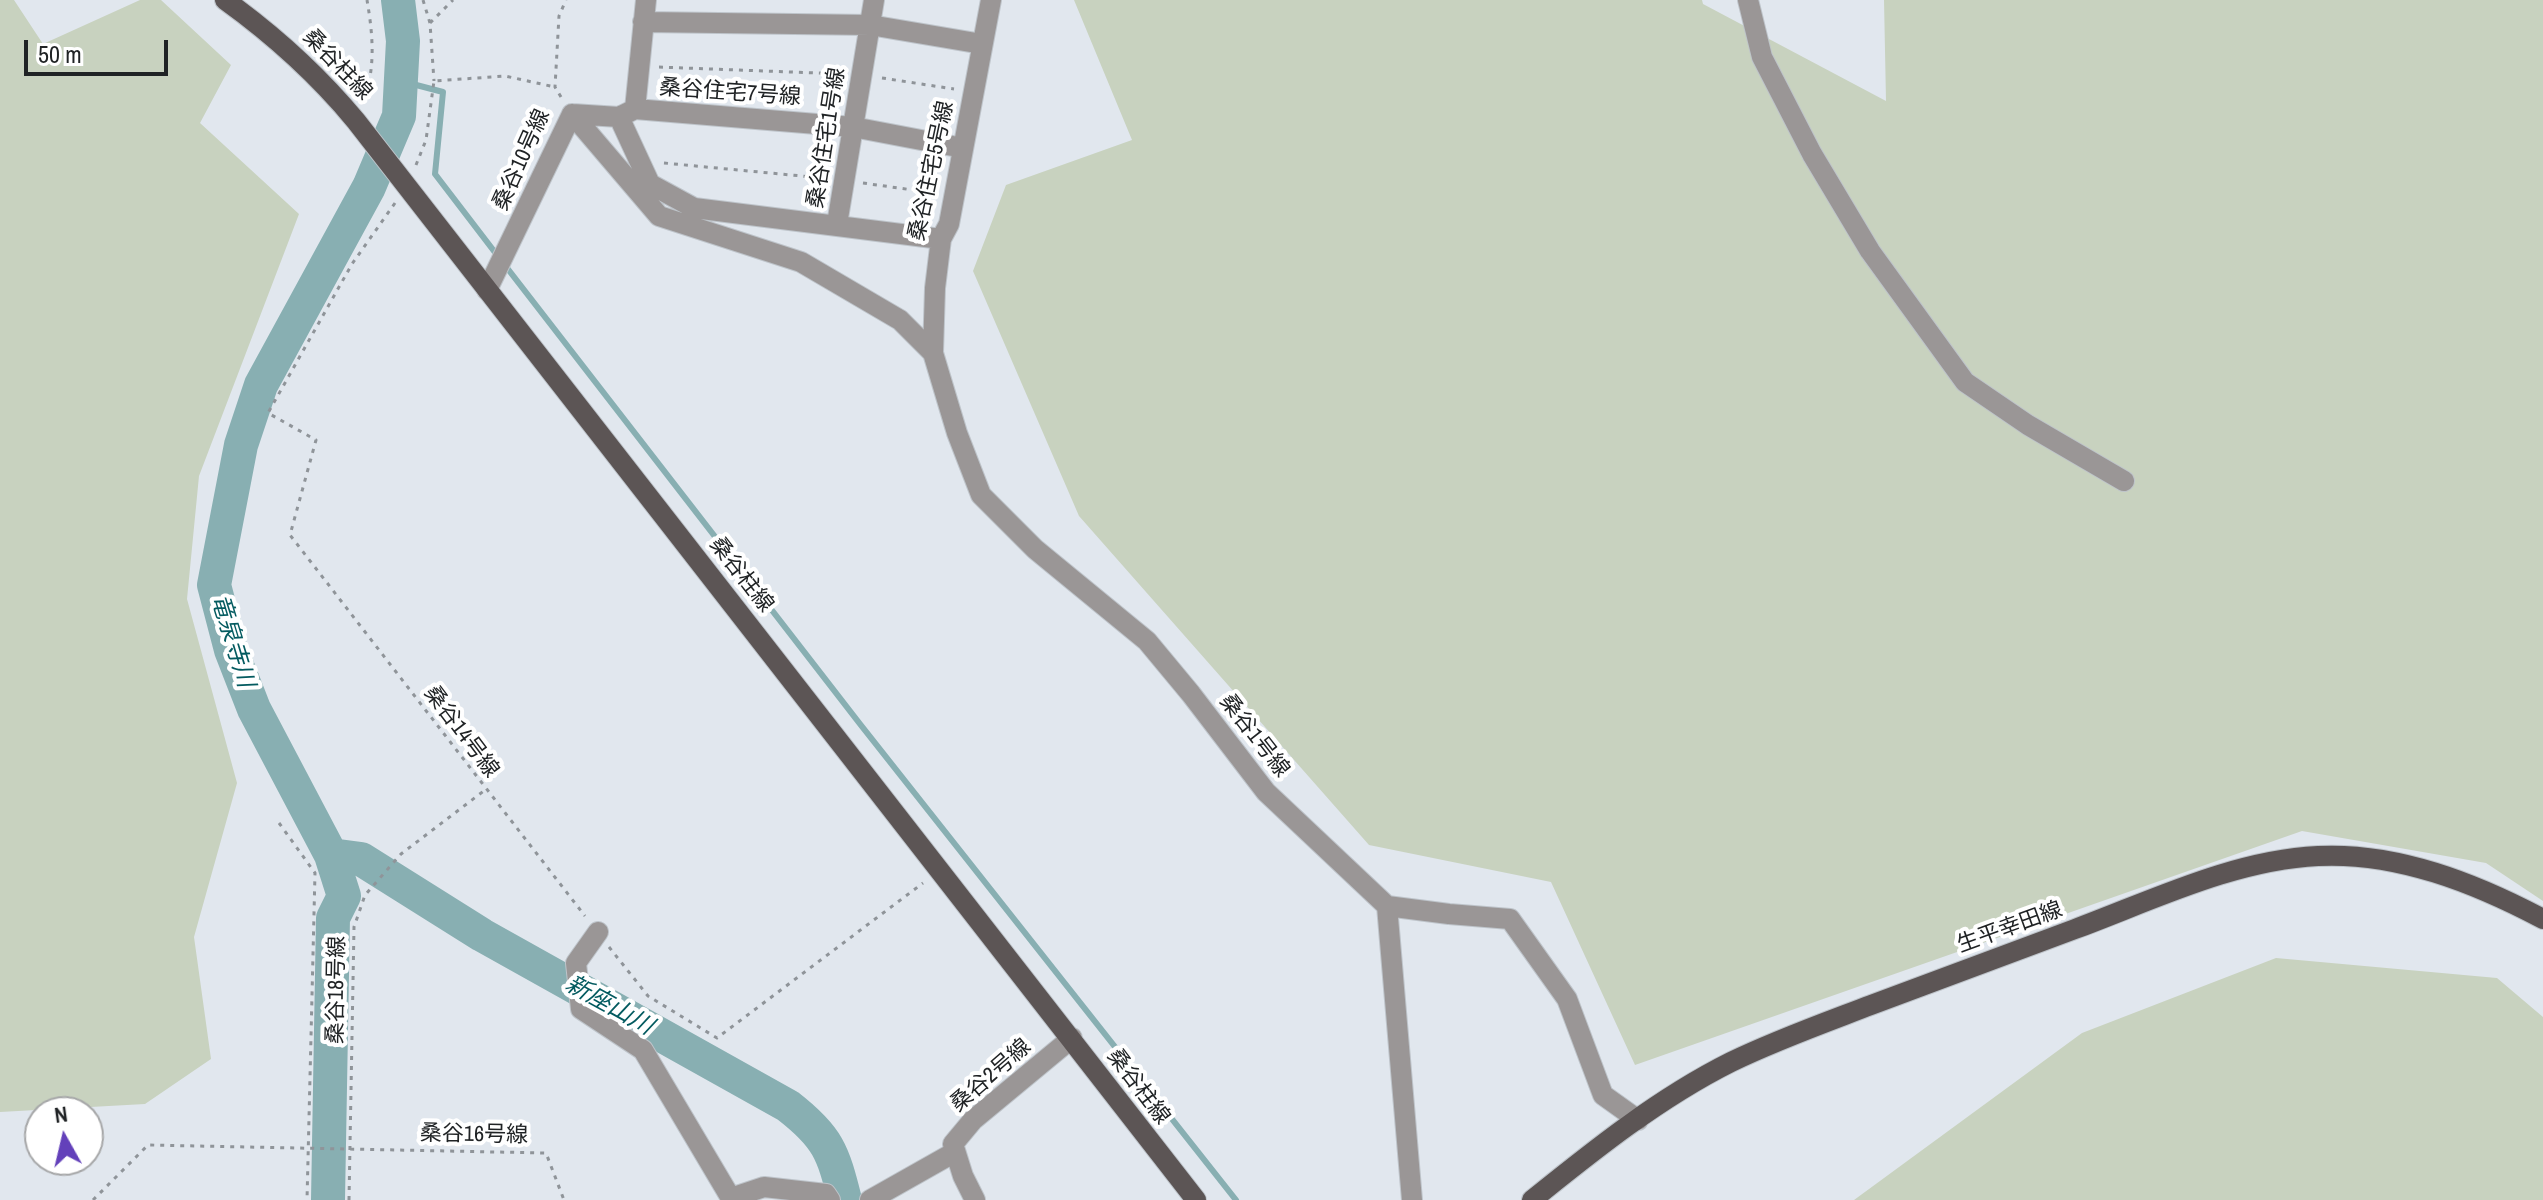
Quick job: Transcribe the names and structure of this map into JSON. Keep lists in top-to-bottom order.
{
  "streets": {
    "main road": ["桑谷柱線", "生平幸田線"],
    "street": [
      "桑谷住宅7号線",
      "桑谷住宅1号線",
      "桑谷10号線",
      "桑谷住宅5号線",
      "桑谷1号線",
      "桑谷2号線"
    ],
    "path": ["桑谷14号線", "桑谷18号線", "桑谷16号線"]
  },
  "crossings": [
    ["桑谷柱線", "桑谷10号線"],
    ["桑谷柱線", "桑谷14号線"],
    ["桑谷柱線", "桑谷2号線"],
    ["桑谷住宅7号線", "桑谷住宅1号線"],
    ["桑谷住宅7号線", "桑谷10号線"],
    ["桑谷住宅7号線", "桑谷住宅5号線"],
    ["桑谷住宅5号線", "桑谷1号線"],
    ["桑谷14号線", "桑谷18号線"],
    ["桑谷18号線", "桑谷16号線"]
  ],
  "water": ["竜泉寺川", "新座山川"],
  "scale_bar": "50 m",
  "north": "top"
}
